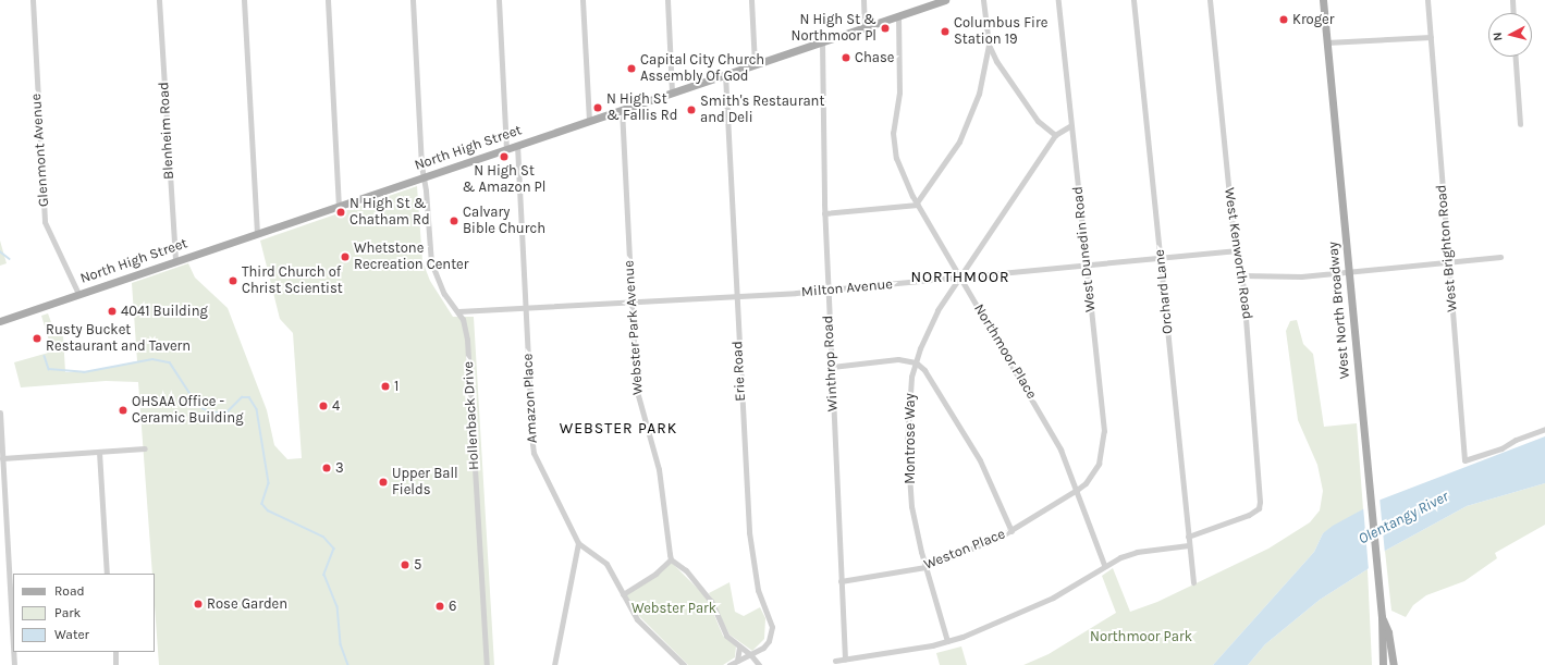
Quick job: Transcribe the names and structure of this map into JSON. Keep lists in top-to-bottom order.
{
  "streets": {
    "main road": ["North High Street", "West North Broadway"],
    "street": [
      "Blenheim Road",
      "Glenmont Avenue",
      "West Brighton Road",
      "West Dunedin Road",
      "West Kenworth Road",
      "Milton Avenue",
      "Orchard Lane",
      "Webster Park Avenue",
      "Northmoor Place",
      "Winthrop Road",
      "Erie Road",
      "Amazon Place",
      "Hollenback Drive",
      "Montrose Way",
      "Weston Place"
    ]
  },
  "crossings": [
    ["Blenheim Road", "North High Street"],
    ["North High Street", "Glenmont Avenue"],
    ["North High Street", "Webster Park Avenue"],
    ["North High Street", "Northmoor Place"],
    ["North High Street", "Winthrop Road"],
    ["North High Street", "Erie Road"],
    ["North High Street", "Amazon Place"],
    ["North High Street", "Hollenback Drive"],
    ["West Dunedin Road", "Milton Avenue"],
    ["West Dunedin Road", "Northmoor Place"],
    ["West Dunedin Road", "Montrose Way"],
    ["West Dunedin Road", "Weston Place"],
    ["West Kenworth Road", "Milton Avenue"],
    ["West Kenworth Road", "Orchard Lane"],
    ["Milton Avenue", "Orchard Lane"],
    ["Milton Avenue", "Webster Park Avenue"],
    ["Milton Avenue", "Northmoor Place"],
    ["Milton Avenue", "Winthrop Road"],
    ["Milton Avenue", "Erie Road"],
    ["Milton Avenue", "Amazon Place"],
    ["Milton Avenue", "Hollenback Drive"],
    ["Milton Avenue", "Montrose Way"],
    ["Northmoor Place", "Montrose Way"],
    ["Northmoor Place", "Weston Place"],
    ["Winthrop Road", "Weston Place"],
    ["Montrose Way", "Weston Place"]
  ],
  "districts": ["NORTHMOOR", "WEBSTER PARK"],
  "water": ["Olentangy River"],
  "parks": ["Webster Park", "Northmoor Park"],
  "places": [
    "Kroger",
    "N High St & Northmoor Pl",
    "Columbus Fire Station 19",
    "Chase",
    "Capital City Church Assembly Of God",
    "N High St & Fallis Rd",
    "Smith's Restaurant and Deli",
    "N High St & Amazon Pl",
    "N High St & Chatham Rd",
    "Calvary Bible Church",
    "Whetstone Recreation Center",
    "Third Church of Christ Scientist",
    "4041 Building",
    "Rusty Bucket Restaurant and Tavern",
    "1",
    "4",
    "OHSAA Office - Ceramic Building",
    "3",
    "Upper Ball Fields",
    "5",
    "Rose Garden",
    "6"
  ],
  "legend": ["Road", "Park", "Water"],
  "north": "left"
}
